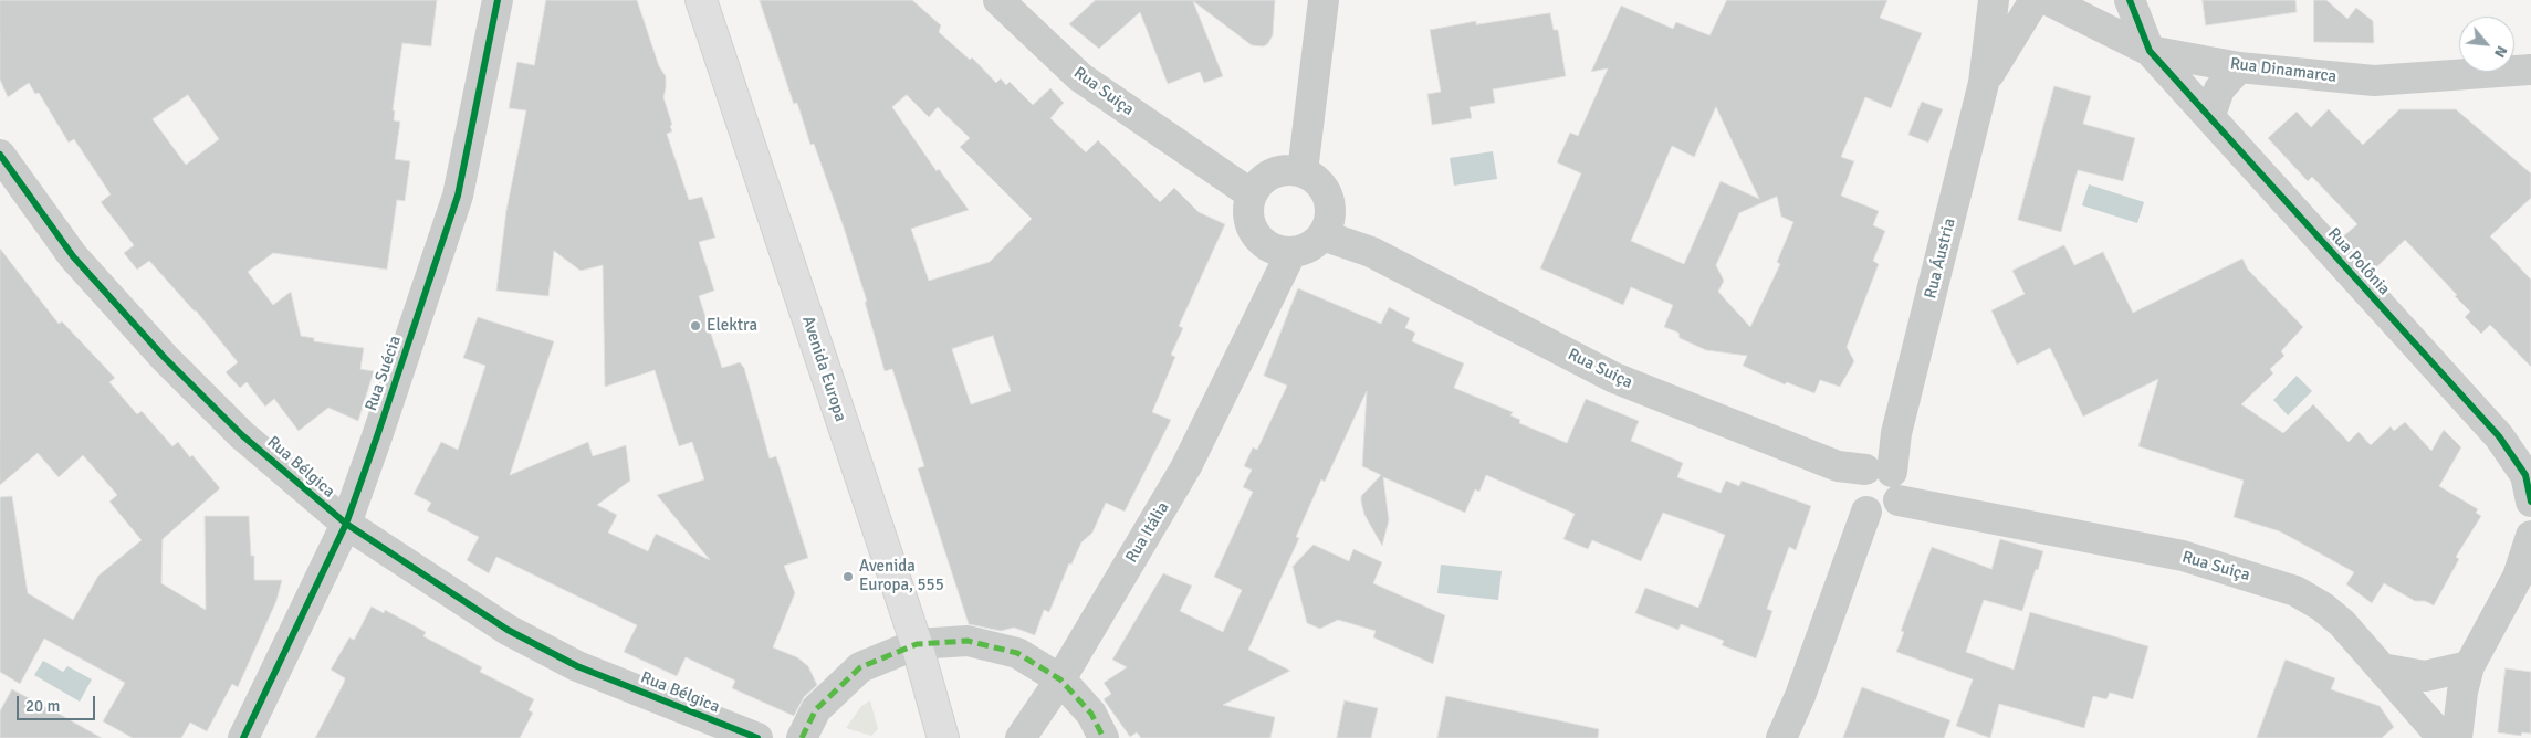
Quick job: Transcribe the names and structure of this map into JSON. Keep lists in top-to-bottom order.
{
  "streets": {
    "main road": ["Avenida Europa"],
    "street": [
      "Rua Dinamarca",
      "Rua Suiça",
      "Rua Áustria",
      "Rua Polônia",
      "Rua Suécia",
      "Rua Bélgica",
      "Rua Itália"
    ]
  },
  "crossings": [
    ["Rua Dinamarca", "Rua Polônia"],
    ["Rua Suiça", "Rua Áustria"],
    ["Rua Suiça", "Rua Itália"],
    ["Rua Suécia", "Rua Bélgica"]
  ],
  "places": ["Elektra", "Avenida Europa, 555"],
  "scale_bar": "20 m",
  "north": "bottom right"
}
